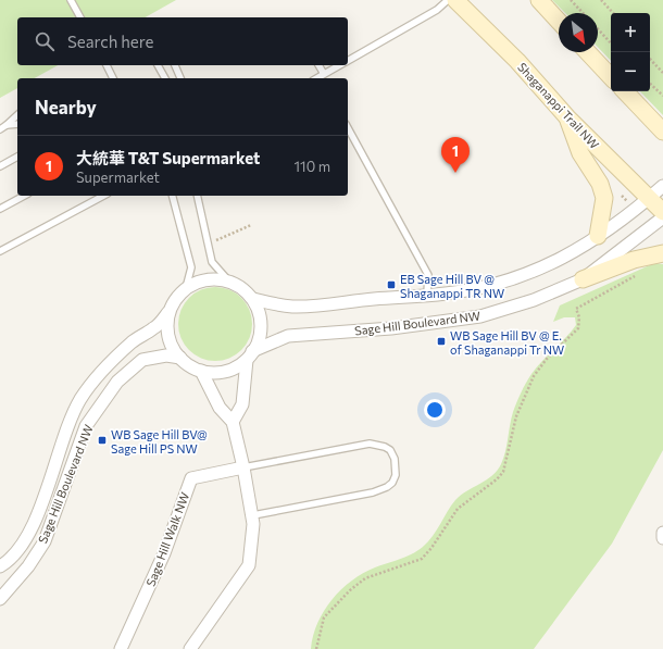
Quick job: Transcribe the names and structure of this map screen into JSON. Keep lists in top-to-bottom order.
{
  "streets": {
    "main road": ["Shaganappi Trail NW"],
    "street": ["Sage Hill Boulevard NW", "Sage Hill Walk NW"]
  },
  "places": {
    "transit": ["EB Sage Hill BV @ Shaganappi TR NW", "WB Sage Hill BV @ E. of Shaganappi Tr NW", "WB Sage Hill BV@ Sage Hill PS NW"]
  },
  "north": "bottom right",
  "page": {
    "map_buttons": ["+", "−"],
    "search": "Search here",
    "heading": "Nearby",
    "list": [
      {
        "mark": "1",
        "name": "大統華 T&T Supermarket",
        "note": "Supermarket",
        "value": "110 m"
      }
    ],
    "pins": "1"
  }
}
